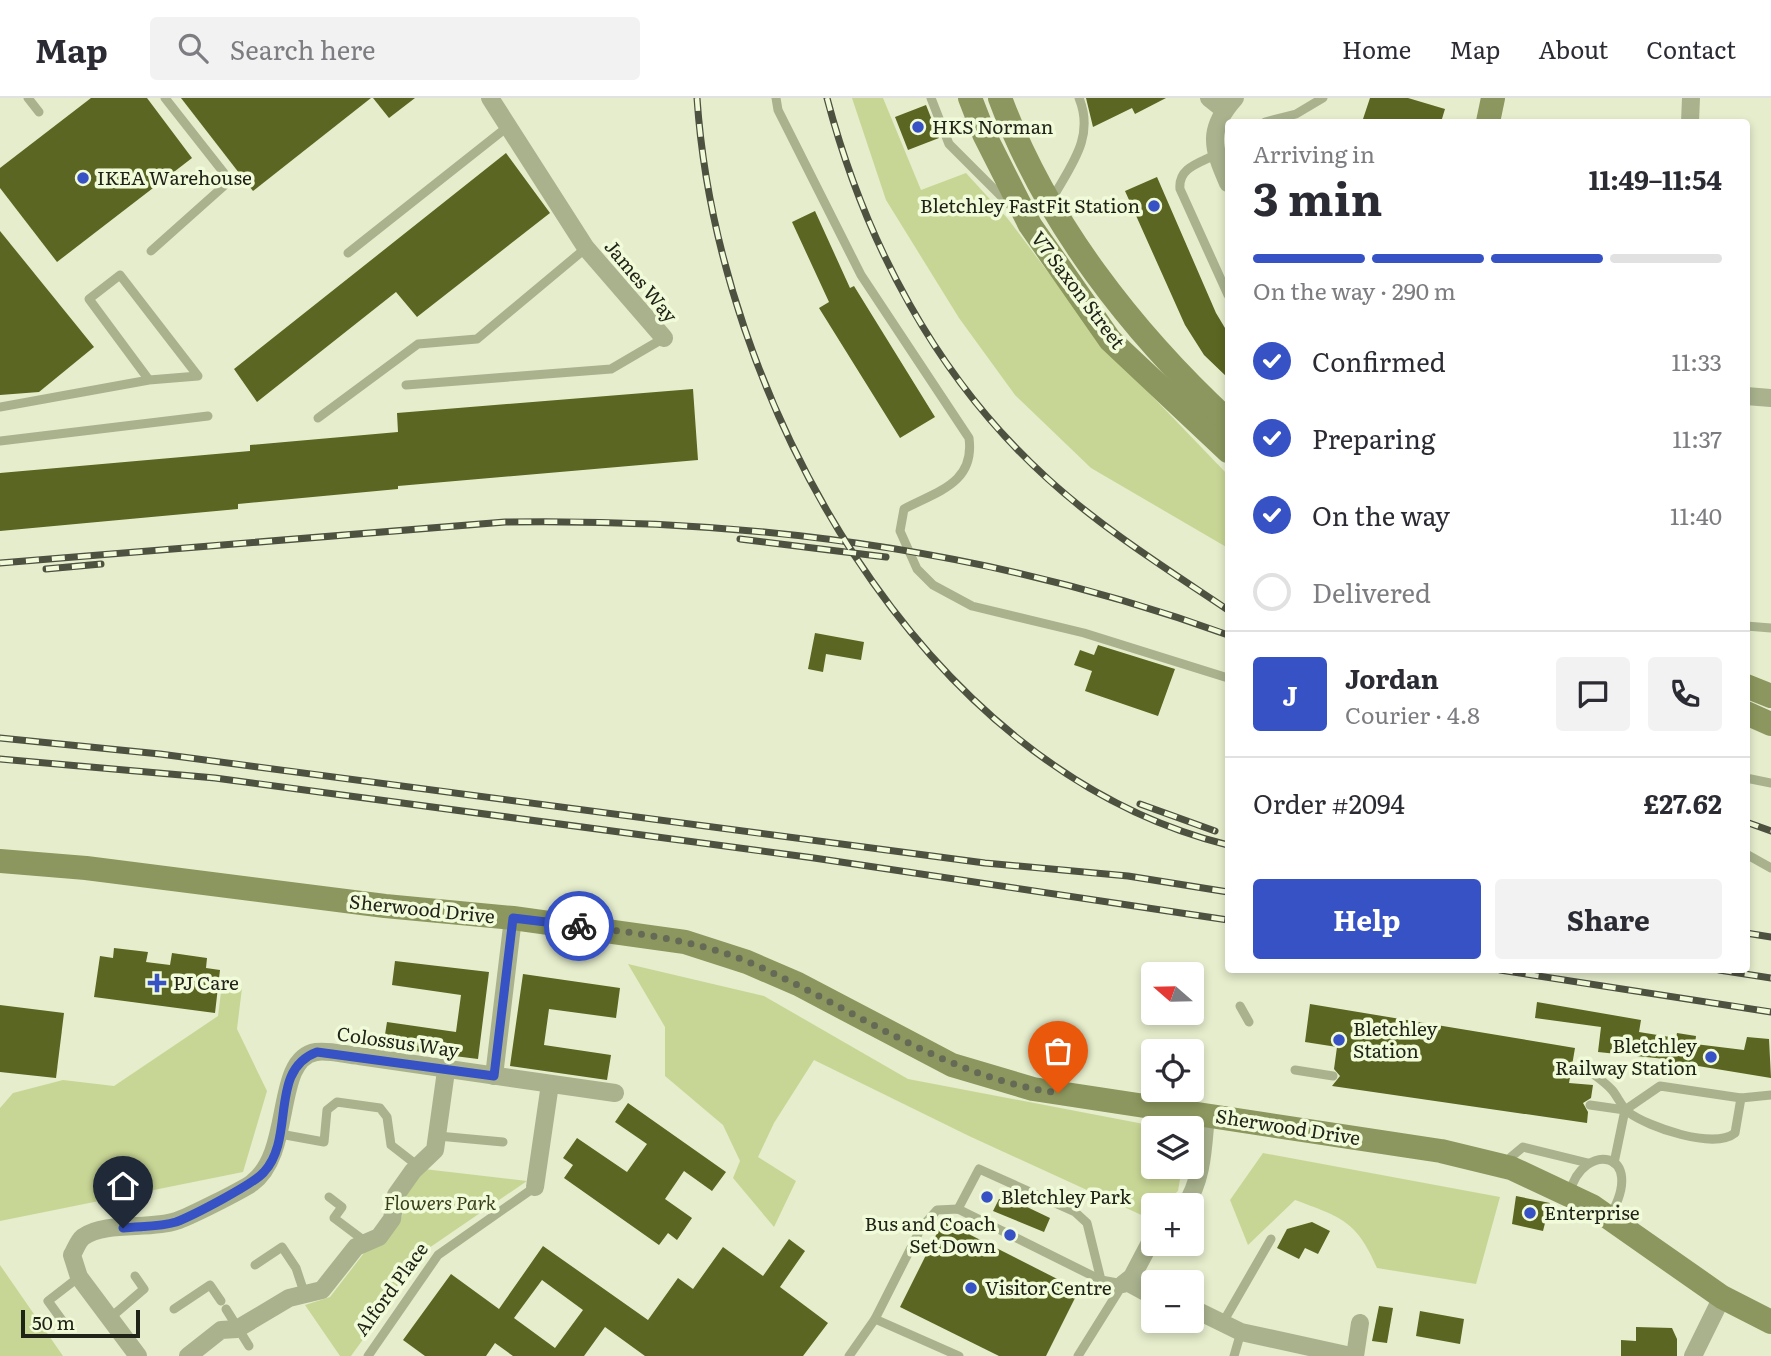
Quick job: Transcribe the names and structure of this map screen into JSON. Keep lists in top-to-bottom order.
{
  "streets": {
    "street": [
      "James Way",
      "V7 Saxon Street",
      "Sherwood Drive",
      "Colossus Way",
      "Alford Place"
    ]
  },
  "crossings": [
    ["Colossus Way", "Alford Place"]
  ],
  "parks": ["Flowers Park"],
  "places": {
    "other": [
      "HKS Norman",
      "IKEA Warehouse",
      "Bletchley FastFit Station",
      "Bletchley Station",
      "Bletchley Railway Station",
      "Bletchley Park",
      "Enterprise",
      "Bus and Coach Set Down",
      "Visitor Centre"
    ],
    "health": ["PJ Care"]
  },
  "scale_bar": "50 m",
  "north": "left",
  "page": {
    "header": "Map",
    "search": "Search here",
    "nav": [
      "Home",
      "Map",
      "About",
      "Contact"
    ],
    "heading": ["3 min", "Arriving in", "11:49–11:54"],
    "panel": [
      "Jordan",
      "Courier · 4.8",
      "Order #2094",
      "£27.62"
    ],
    "bar": "On the way · 290 m",
    "list": [
      ["Confirmed", "11:33"],
      ["Preparing", "11:37"],
      ["On the way", "11:40"],
      "Delivered"
    ],
    "round": "J",
    "buttons": ["Help", "Share"],
    "map_buttons": ["+", "−"],
    "scale": "50 m"
  }
}
